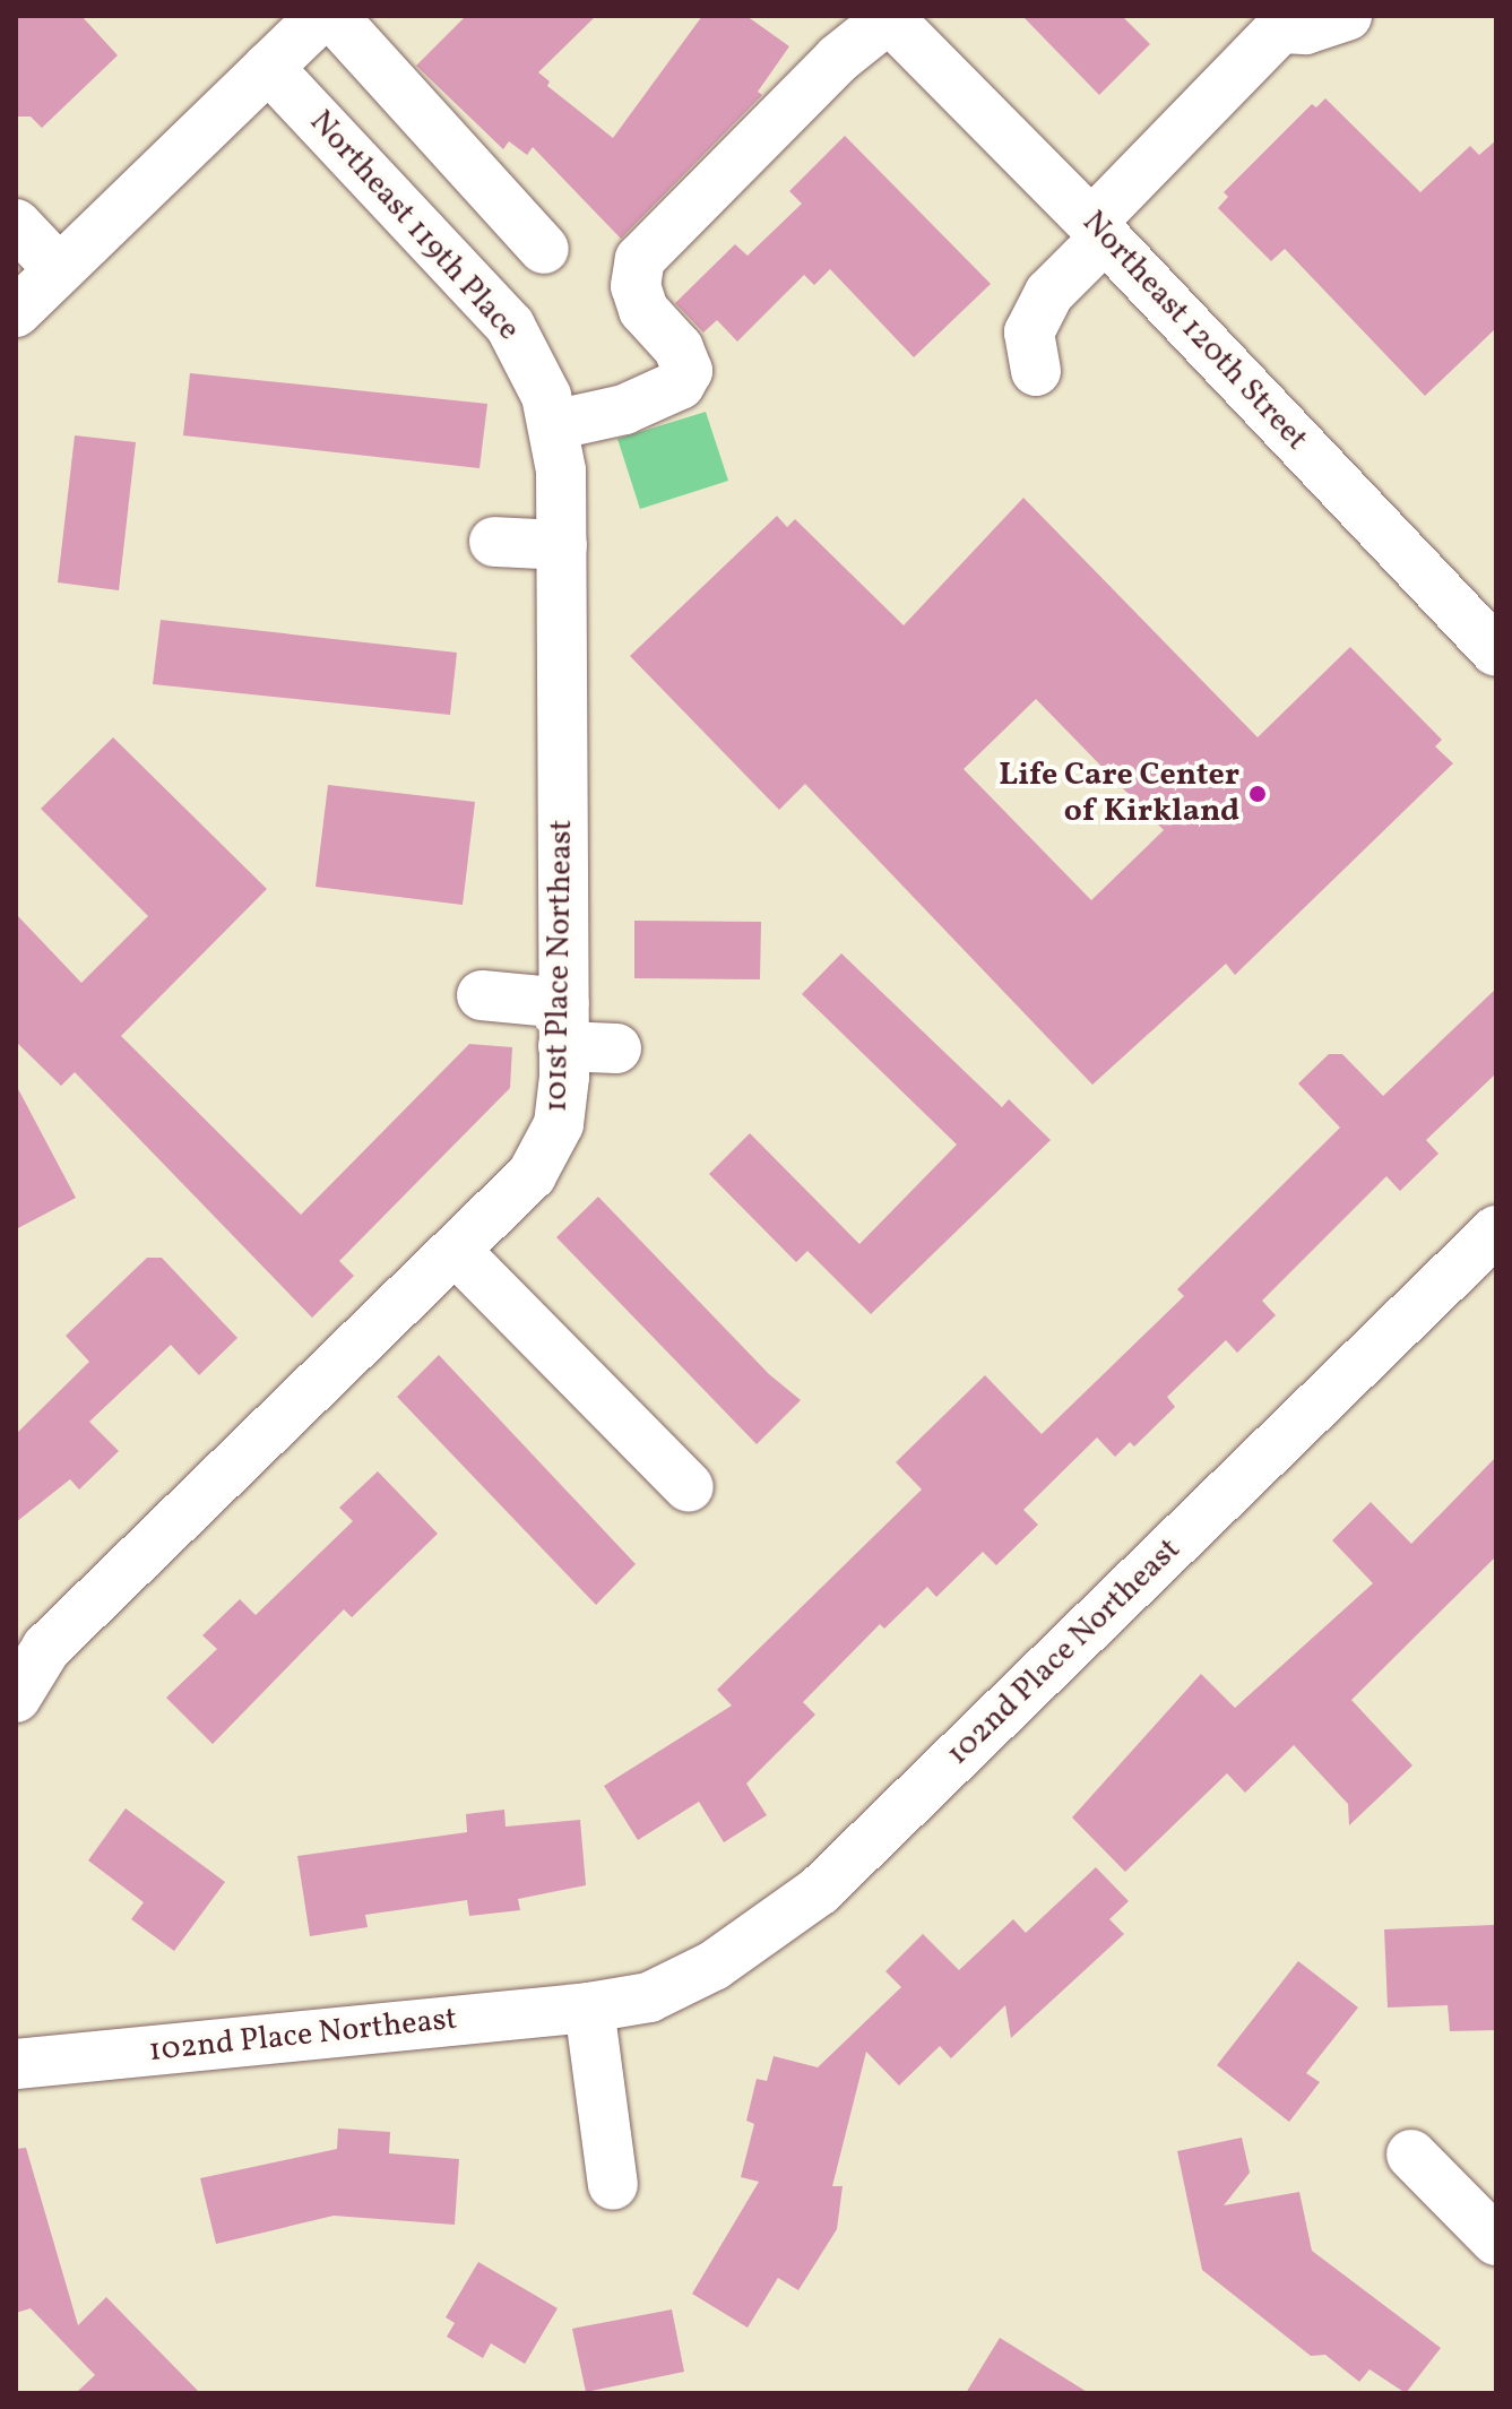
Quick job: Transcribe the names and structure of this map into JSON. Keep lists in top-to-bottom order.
{
  "streets": {
    "street": [
      "Northeast 119th Place",
      "Northeast 120th Street",
      "101st Place Northeast",
      "102nd Place Northeast"
    ]
  },
  "crossings": [
    ["Northeast 119th Place", "101st Place Northeast"]
  ],
  "places": ["Life Care Center of Kirkland"]
}
